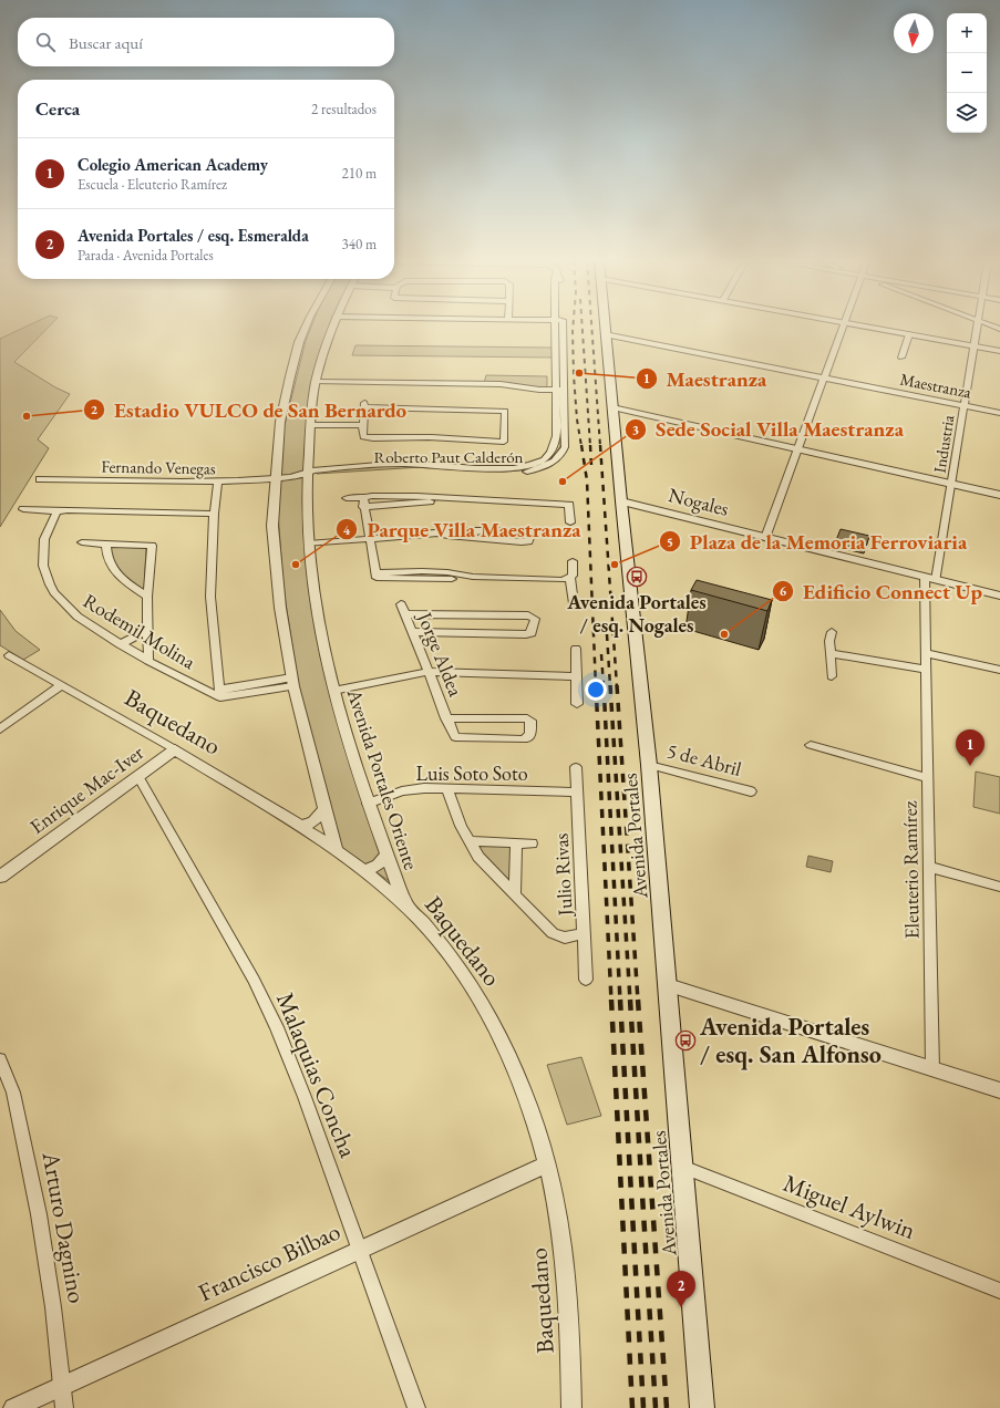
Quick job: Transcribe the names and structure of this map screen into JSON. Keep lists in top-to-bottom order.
{
  "streets": {
    "main road": ["Avenida Portales"],
    "street": [
      "Maestranza",
      "Industria",
      "Roberto Paut Calderón",
      "Fernando Venegas",
      "Nogales",
      "Rodemil Molina",
      "Jorge Aldea",
      "Baquedano",
      "5 de Abril",
      "Luis Soto Soto",
      "Avenida Portales Oriente",
      "Enrique Mac-Iver",
      "Eleuterio Ramírez",
      "Julio Rivas",
      "Malaquias Concha",
      "Miguel Aylwin",
      "Arturo Dagnino",
      "Francisco Bilbao"
    ]
  },
  "crossings": [
    ["Maestranza", "Industria"],
    ["Maestranza", "Avenida Portales"],
    ["Industria", "Nogales"],
    ["Roberto Paut Calderón", "Fernando Venegas"],
    ["Roberto Paut Calderón", "Avenida Portales Oriente"],
    ["Nogales", "Avenida Portales"],
    ["Nogales", "Eleuterio Ramírez"],
    ["Baquedano", "Avenida Portales Oriente"],
    ["Baquedano", "Enrique Mac-Iver"],
    ["Baquedano", "Francisco Bilbao"],
    ["5 de Abril", "Avenida Portales"],
    ["Luis Soto Soto", "Avenida Portales Oriente"],
    ["Luis Soto Soto", "Julio Rivas"],
    ["Enrique Mac-Iver", "Malaquias Concha"],
    ["Avenida Portales", "Miguel Aylwin"],
    ["Malaquias Concha", "Francisco Bilbao"],
    ["Arturo Dagnino", "Francisco Bilbao"]
  ],
  "places": {
    "other": [
      "Maestranza",
      "Estadio VULCO de San Bernardo",
      "Sede Social Villa Maestranza",
      "Parque Villa Maestranza",
      "Plaza de la Memoria Ferroviaria",
      "Edificio Connect Up"
    ],
    "bus stop": ["Avenida Portales / esq. Nogales", "Avenida Portales / esq. San Alfonso"]
  },
  "north": "bottom",
  "page": {
    "map_buttons": ["+", "−"],
    "search": "Buscar aquí",
    "heading": ["Cerca", "2 resultados"],
    "list": [
      {
        "mark": "1",
        "name": "Colegio American Academy",
        "note": "Escuela · Eleuterio Ramírez",
        "value": "210 m"
      },
      {
        "mark": "2",
        "name": "Avenida Portales / esq. Esmeralda",
        "note": "Parada · Avenida Portales",
        "value": "340 m"
      }
    ],
    "pins": ["1", "2"]
  }
}
